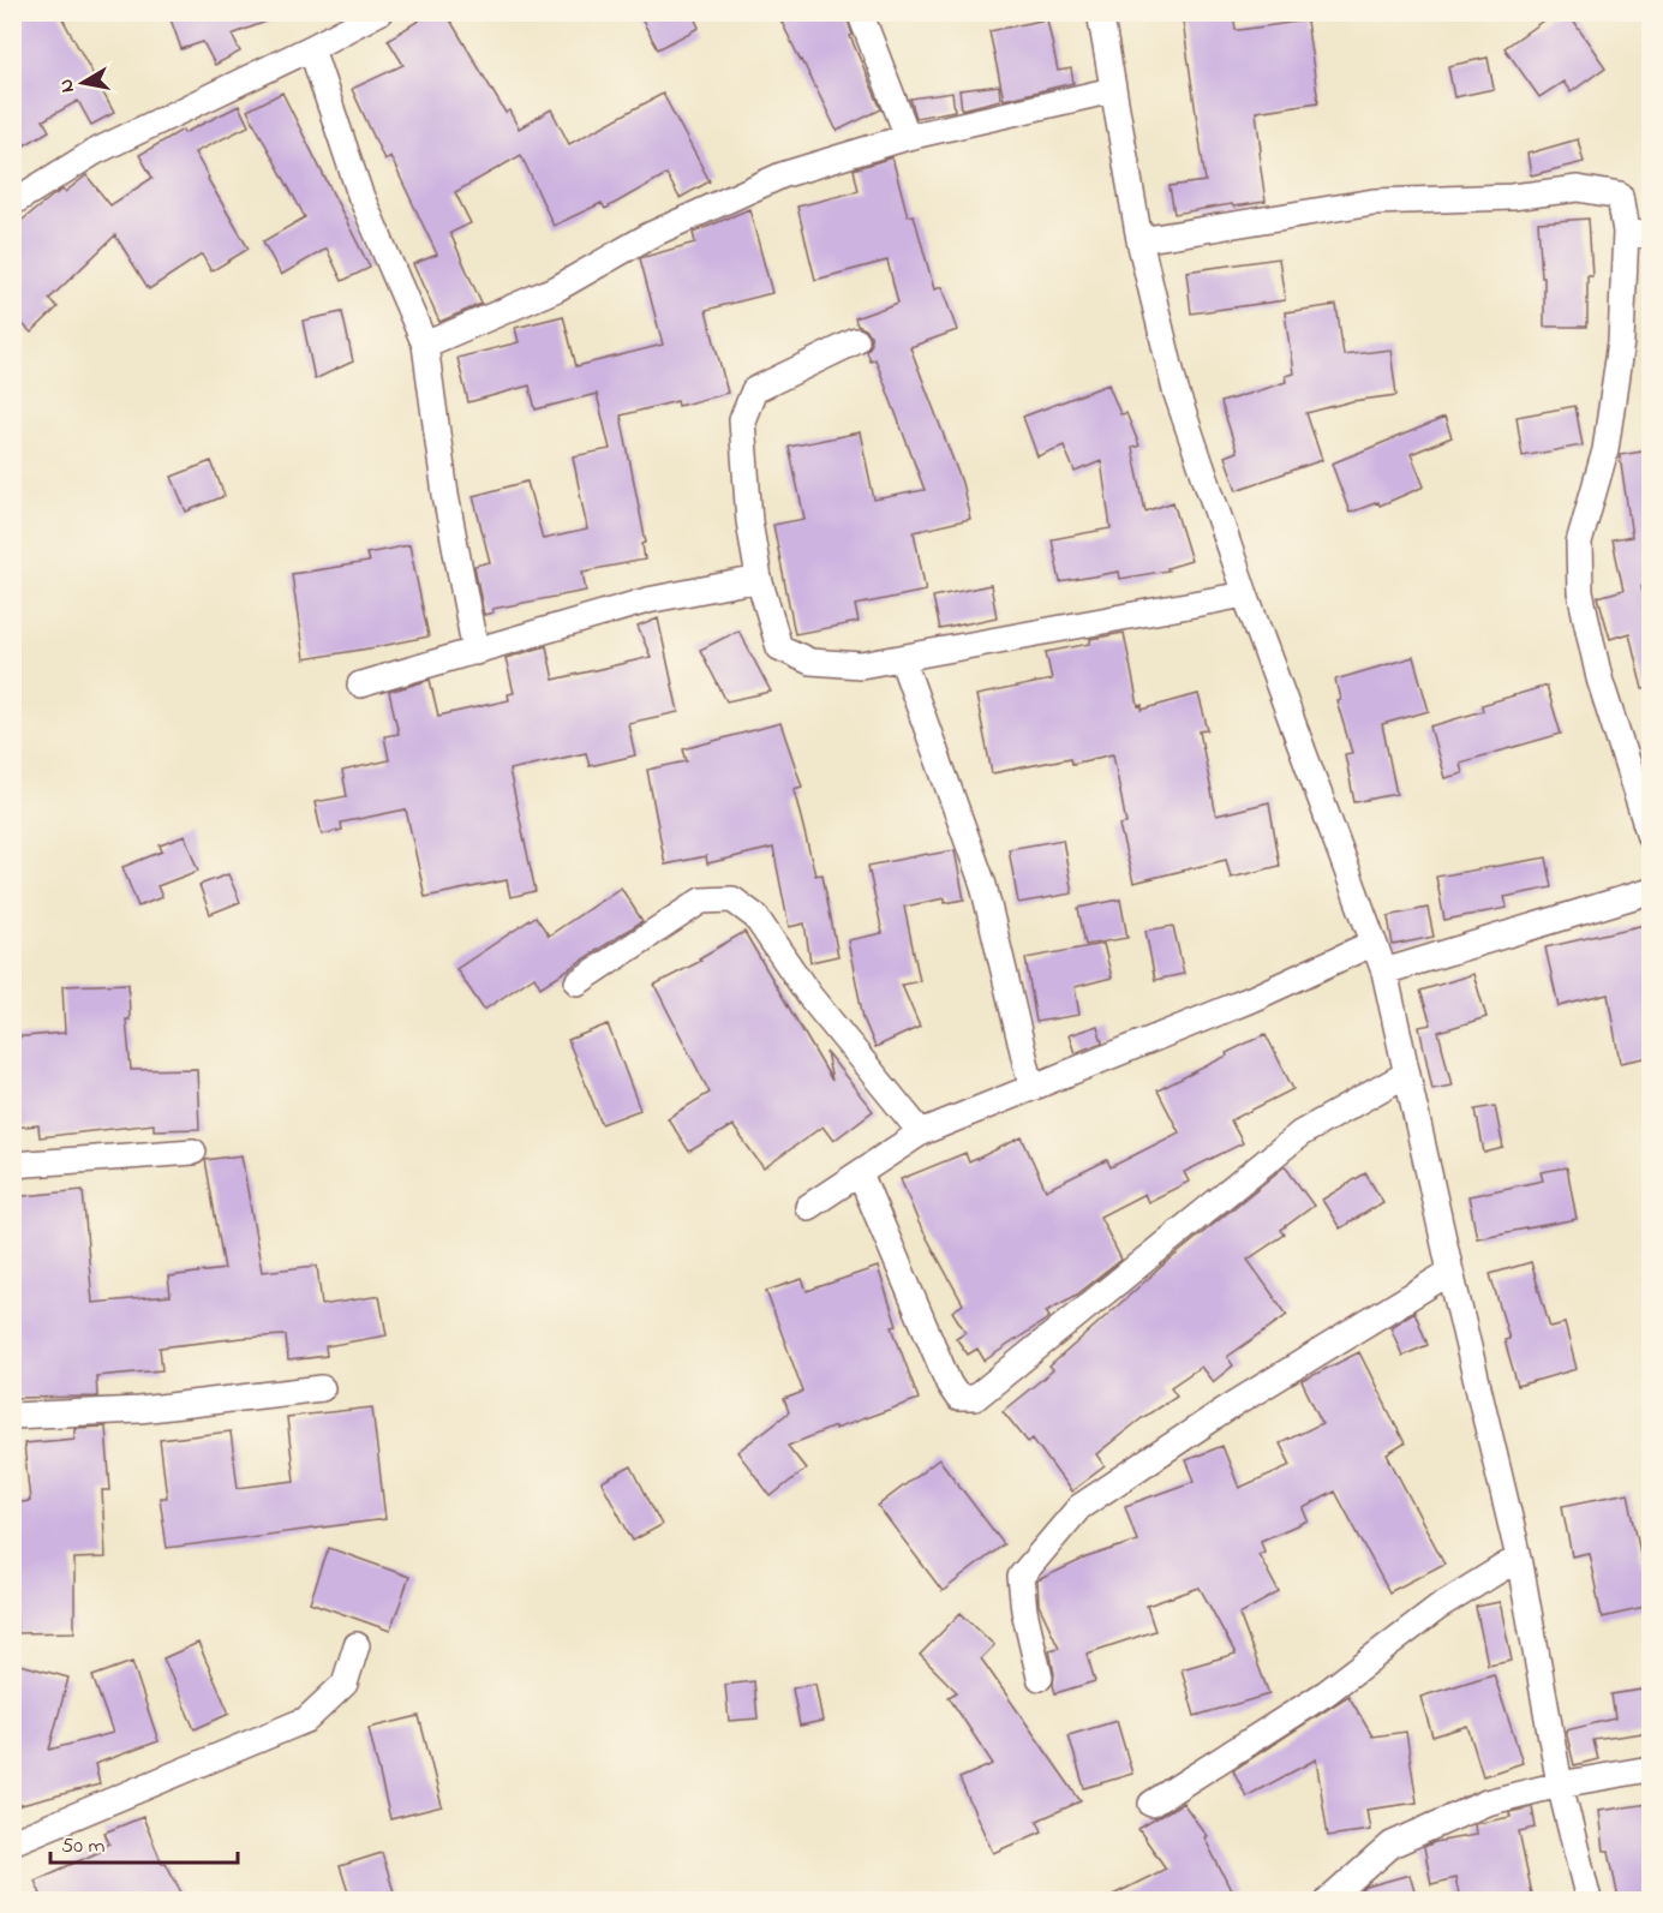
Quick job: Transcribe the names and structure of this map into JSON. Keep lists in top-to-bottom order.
{
  "scale_bar": "50 m",
  "north": "left"
}
